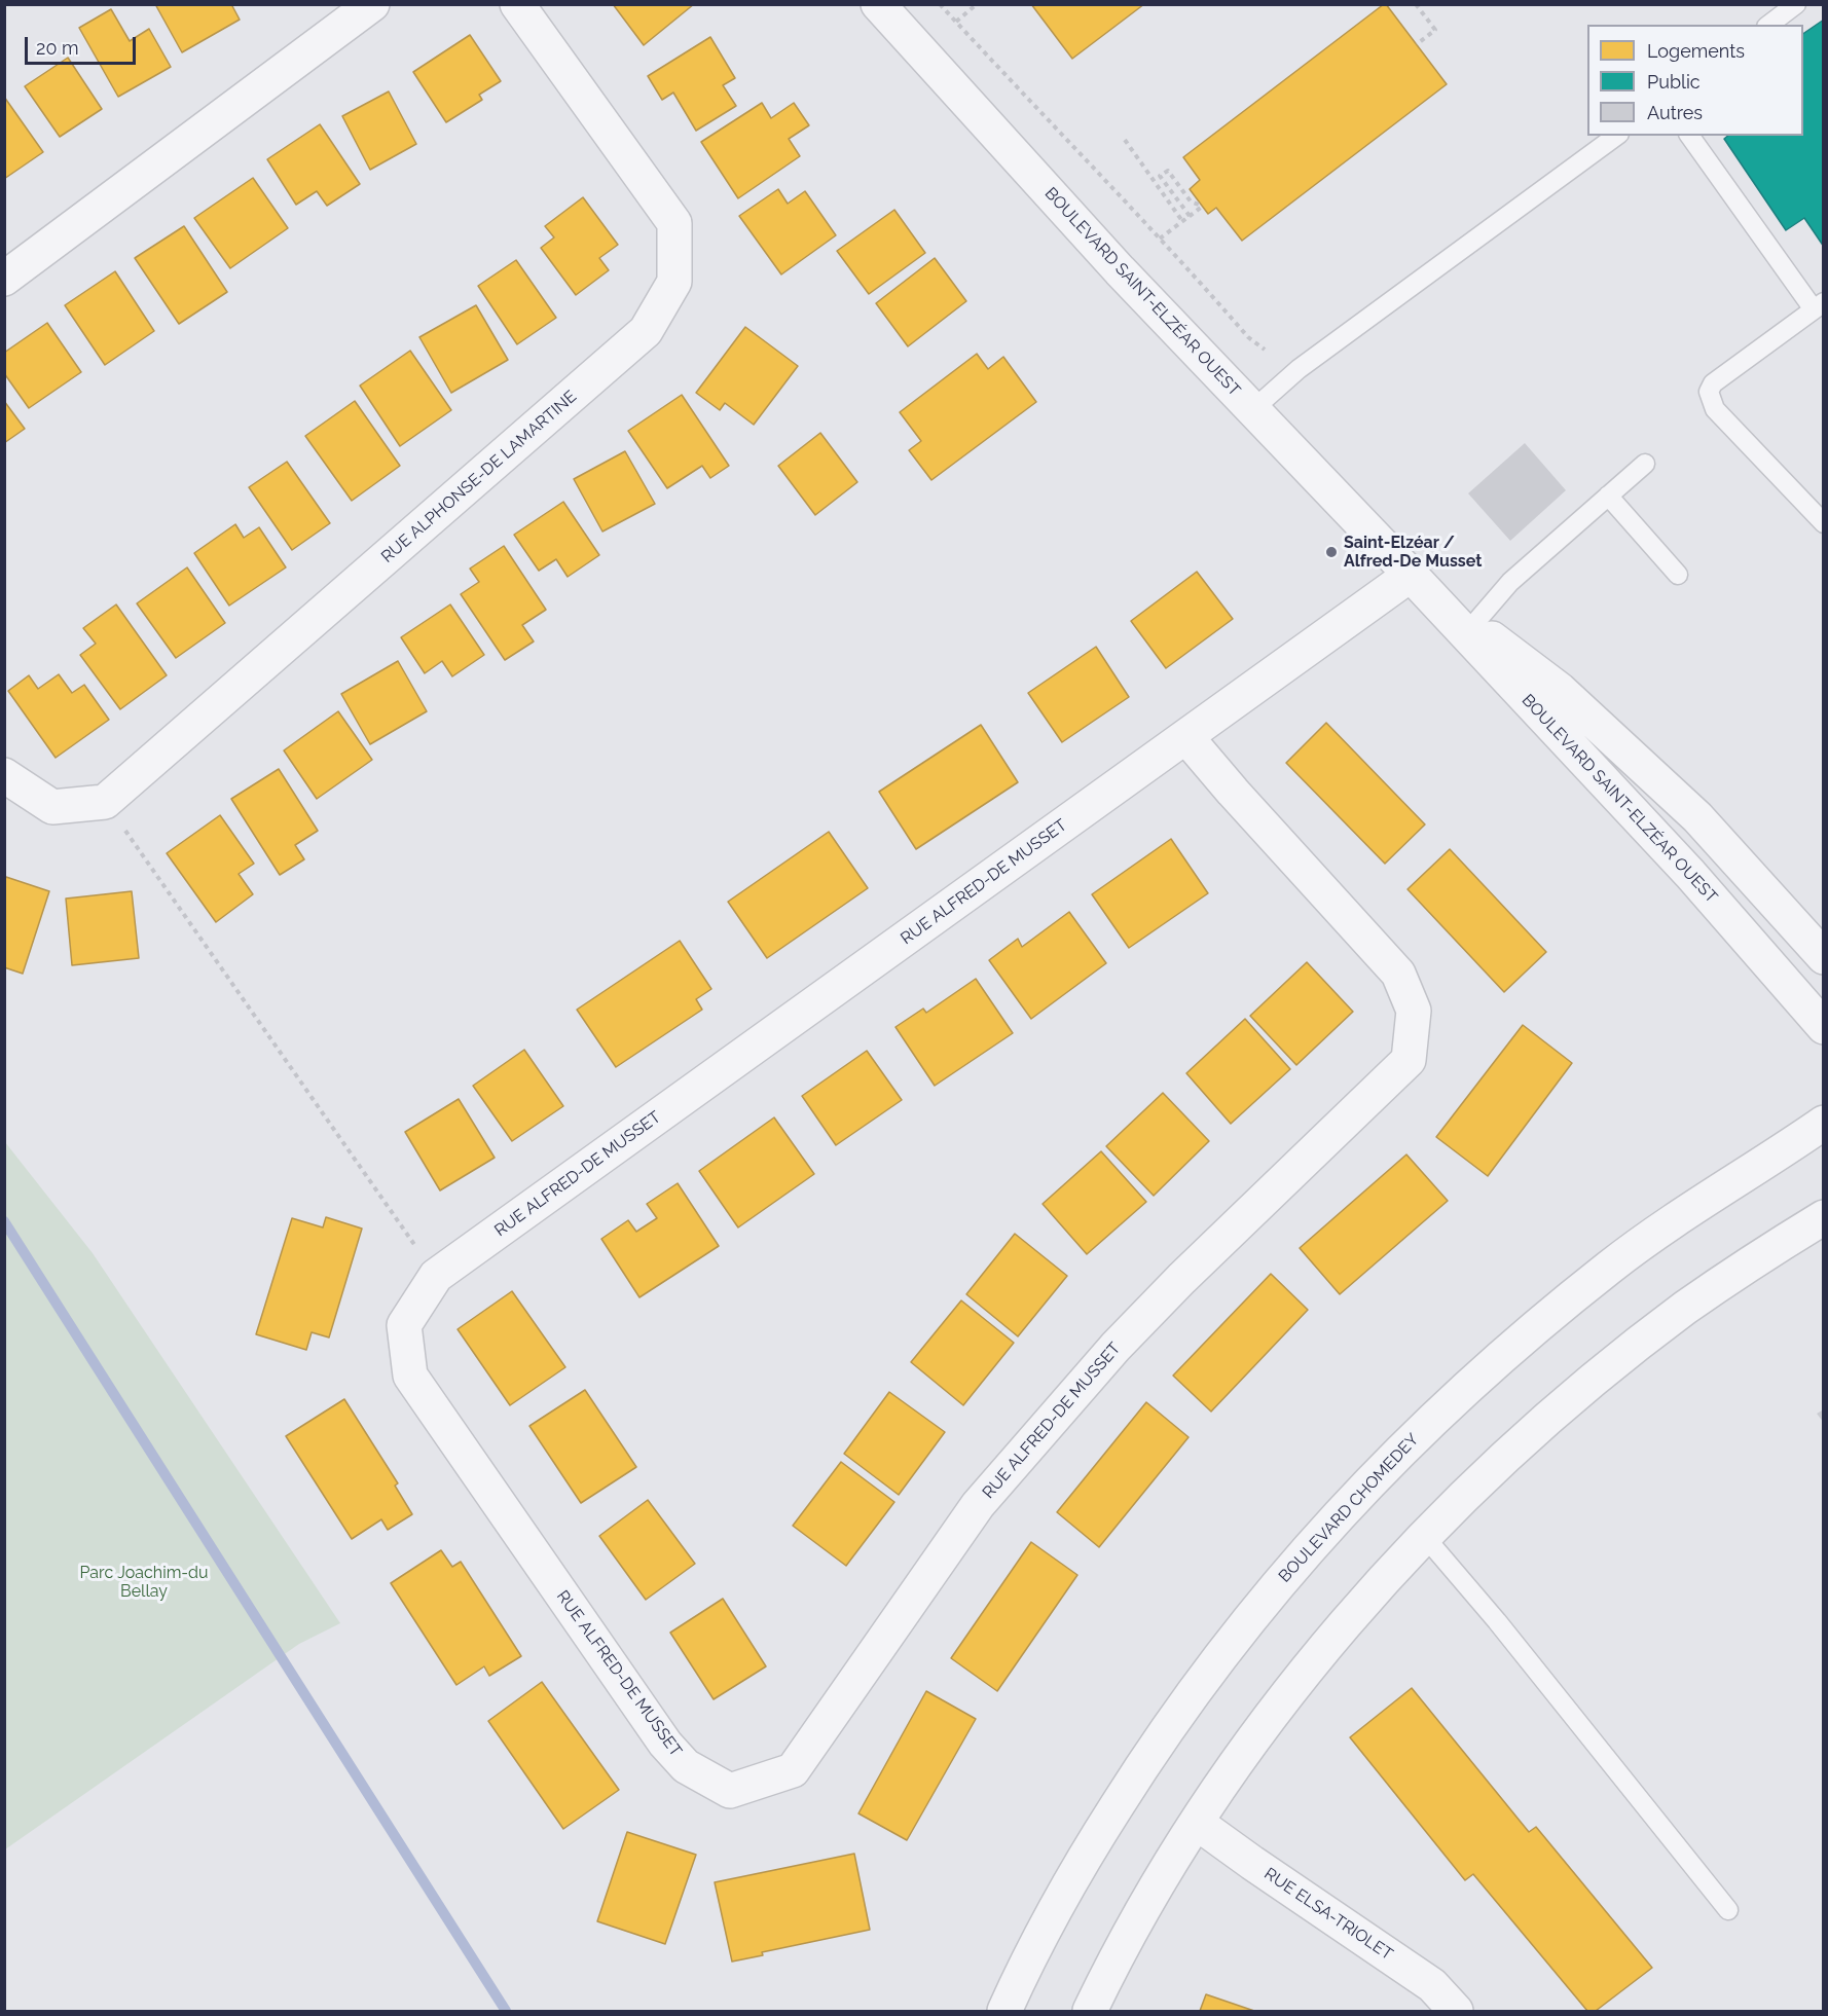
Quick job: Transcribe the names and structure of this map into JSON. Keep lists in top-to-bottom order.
{
  "streets": {
    "street": [
      "BOULEVARD SAINT-ELZÉAR OUEST",
      "RUE ALPHONSE-DE LAMARTINE",
      "RUE ALFRED-DE MUSSET",
      "BOULEVARD CHOMEDEY",
      "RUE ELSA-TRIOLET"
    ]
  },
  "crossings": [
    ["BOULEVARD SAINT-ELZÉAR OUEST", "RUE ALFRED-DE MUSSET"]
  ],
  "parks": ["Parc Joachim-du Bellay"],
  "places": ["Saint-Elzéar / Alfred-De Musset"],
  "legend": ["Logements", "Public", "Autres"],
  "scale_bar": "20 m"
}
